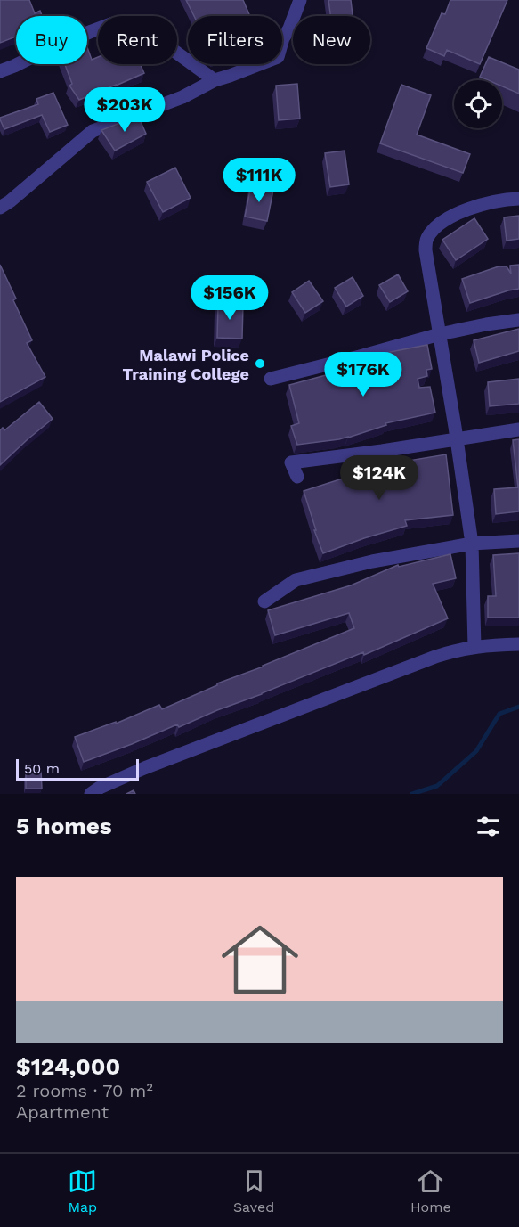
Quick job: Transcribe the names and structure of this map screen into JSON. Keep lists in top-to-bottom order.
{
  "places": ["Malawi Police Training College"],
  "scale_bar": "50 m",
  "page": {
    "chip": [
      "Buy",
      "Rent",
      "Filters",
      "New"
    ],
    "price": [
      "$203K",
      "$111K",
      "$156K",
      "$176K",
      "$124K"
    ],
    "scale": "50 m",
    "heading": "5 homes",
    "list": [
      {
        "name": "$124,000",
        "note": "2 rooms · 70 m² · Apartment"
      }
    ],
    "tabs": ["Map", "Saved", "Home"]
  }
}
